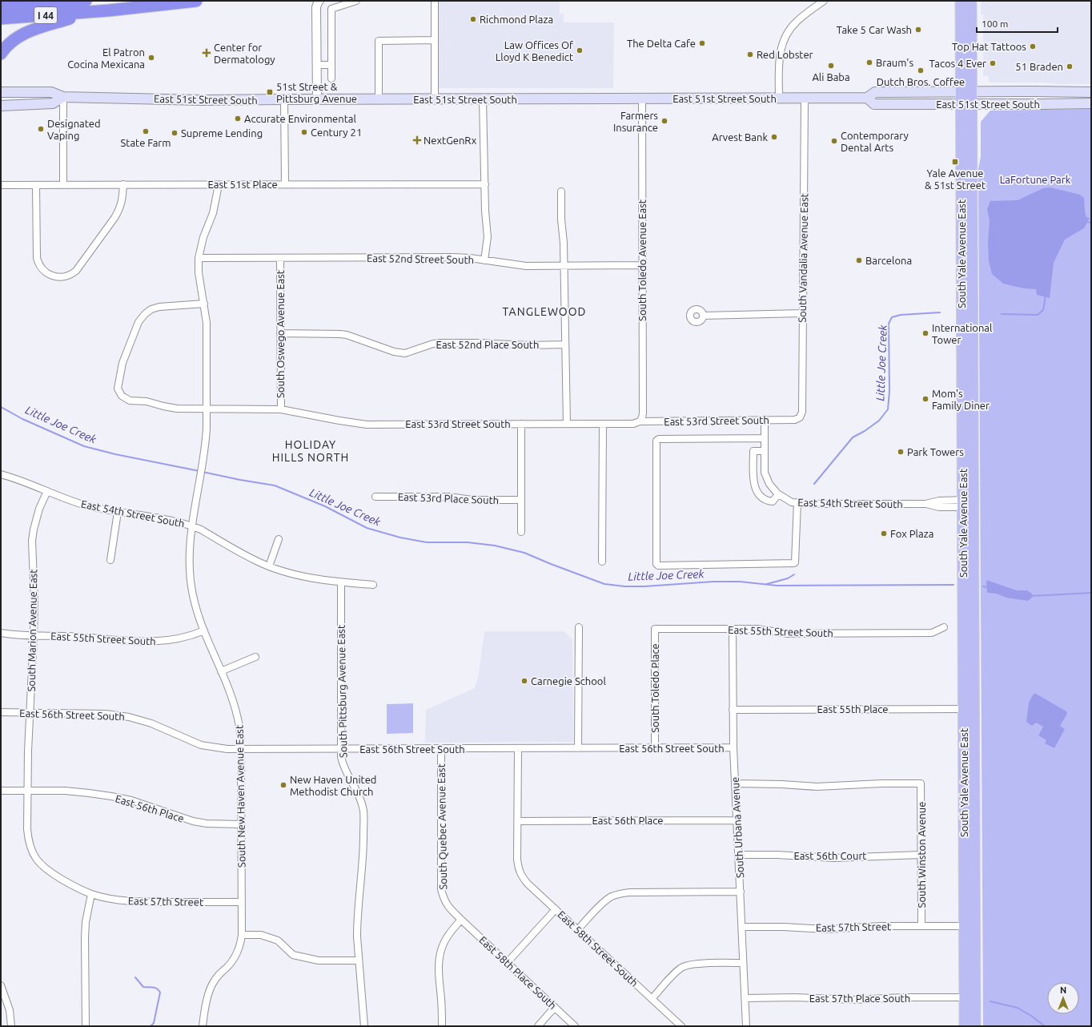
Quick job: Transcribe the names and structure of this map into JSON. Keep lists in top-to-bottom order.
{
  "streets": {
    "highway": ["I 44"],
    "main road": ["East 51st Street South", "South Yale Avenue East"],
    "street": [
      "East 51st Place",
      "South Vandalia Avenue East",
      "East 52nd Street South",
      "South Toledo Avenue East",
      "South Oswego Avenue East",
      "East 52nd Place South",
      "East 53rd Street South",
      "East 53rd Place South",
      "East 54th Street South",
      "South Marion Avenue East",
      "East 55th Street South",
      "South Toledo Place",
      "South Pittsburg Avenue East",
      "East 55th Place",
      "East 56th Street South",
      "South New Haven Avenue East",
      "East 56th Place",
      "South Quebec Avenue East",
      "South Urbana Avenue",
      "South Winston Avenue",
      "East 56th Court",
      "East 57th Street",
      "East 58th Street South",
      "East 58th Place South",
      "East 57th Place South"
    ]
  },
  "crossings": [
    ["East 51st Street South", "South Yale Avenue East"],
    ["East 51st Street South", "South Vandalia Avenue East"],
    ["East 51st Street South", "South Toledo Avenue East"],
    ["East 51st Place", "South New Haven Avenue East"],
    ["South Yale Avenue East", "East 54th Street South"],
    ["South Yale Avenue East", "East 55th Place"],
    ["South Yale Avenue East", "East 57th Street"],
    ["South Yale Avenue East", "East 57th Place South"],
    ["South Vandalia Avenue East", "East 53rd Street South"],
    ["East 52nd Street South", "South Toledo Avenue East"],
    ["East 52nd Street South", "South Oswego Avenue East"],
    ["East 52nd Street South", "South New Haven Avenue East"],
    ["South Toledo Avenue East", "East 53rd Street South"],
    ["South Oswego Avenue East", "East 52nd Place South"],
    ["South Oswego Avenue East", "East 53rd Street South"],
    ["East 53rd Street South", "East 54th Street South"],
    ["East 53rd Street South", "South New Haven Avenue East"],
    ["East 54th Street South", "South Marion Avenue East"],
    ["East 54th Street South", "South Pittsburg Avenue East"],
    ["East 54th Street South", "South New Haven Avenue East"],
    ["South Marion Avenue East", "East 55th Street South"],
    ["South Marion Avenue East", "East 56th Street South"],
    ["South Marion Avenue East", "East 56th Place"],
    ["South Marion Avenue East", "East 57th Street"],
    ["East 55th Street South", "South Toledo Place"],
    ["East 55th Street South", "South New Haven Avenue East"],
    ["East 55th Street South", "South Urbana Avenue"],
    ["South Toledo Place", "East 56th Street South"],
    ["South Pittsburg Avenue East", "East 56th Street South"],
    ["East 55th Place", "South Urbana Avenue"],
    ["East 56th Street South", "South New Haven Avenue East"],
    ["East 56th Street South", "South Quebec Avenue East"],
    ["East 56th Street South", "South Urbana Avenue"],
    ["South New Haven Avenue East", "East 56th Place"],
    ["South New Haven Avenue East", "East 57th Street"],
    ["East 56th Place", "South Urbana Avenue"],
    ["East 56th Place", "East 58th Street South"],
    ["South Quebec Avenue East", "East 58th Place South"],
    ["South Urbana Avenue", "South Winston Avenue"],
    ["South Urbana Avenue", "East 56th Court"],
    ["South Urbana Avenue", "East 57th Street"],
    ["South Urbana Avenue", "East 57th Place South"],
    ["South Winston Avenue", "East 56th Court"],
    ["South Winston Avenue", "East 57th Street"]
  ],
  "districts": ["TANGLEWOOD", "HOLIDAY HILLS NORTH"],
  "water": ["Little Joe Creek"],
  "parks": ["LaFortune Park"],
  "places": {
    "other": [
      "Richmond Plaza",
      "Take 5 Car Wash",
      "The Delta Cafe",
      "Top Hat Tattoos",
      "Law Offices Of Lloyd K Benedict",
      "Red Lobster",
      "El Patron Cocina Mexicana",
      "Braum's",
      "Tacos 4 Ever",
      "Ali Baba",
      "51 Braden",
      "Dutch Bros. Coffee",
      "Accurate Environmental",
      "Farmers Insurance",
      "Designated Vaping",
      "State Farm",
      "Century 21",
      "Supreme Lending",
      "Arvest Bank",
      "Contemporary Dental Arts",
      "Barcelona",
      "International Tower",
      "Mom's Family Diner",
      "Park Towers",
      "Fox Plaza",
      "Carnegie School",
      "New Haven United Methodist Church"
    ],
    "health": ["Center for Dermatology", "NextGenRx"],
    "transit": ["51st Street & Pittsburg Avenue", "Yale Avenue & 51st Street"]
  },
  "scale_bar": "100 m",
  "north": "top"
}
